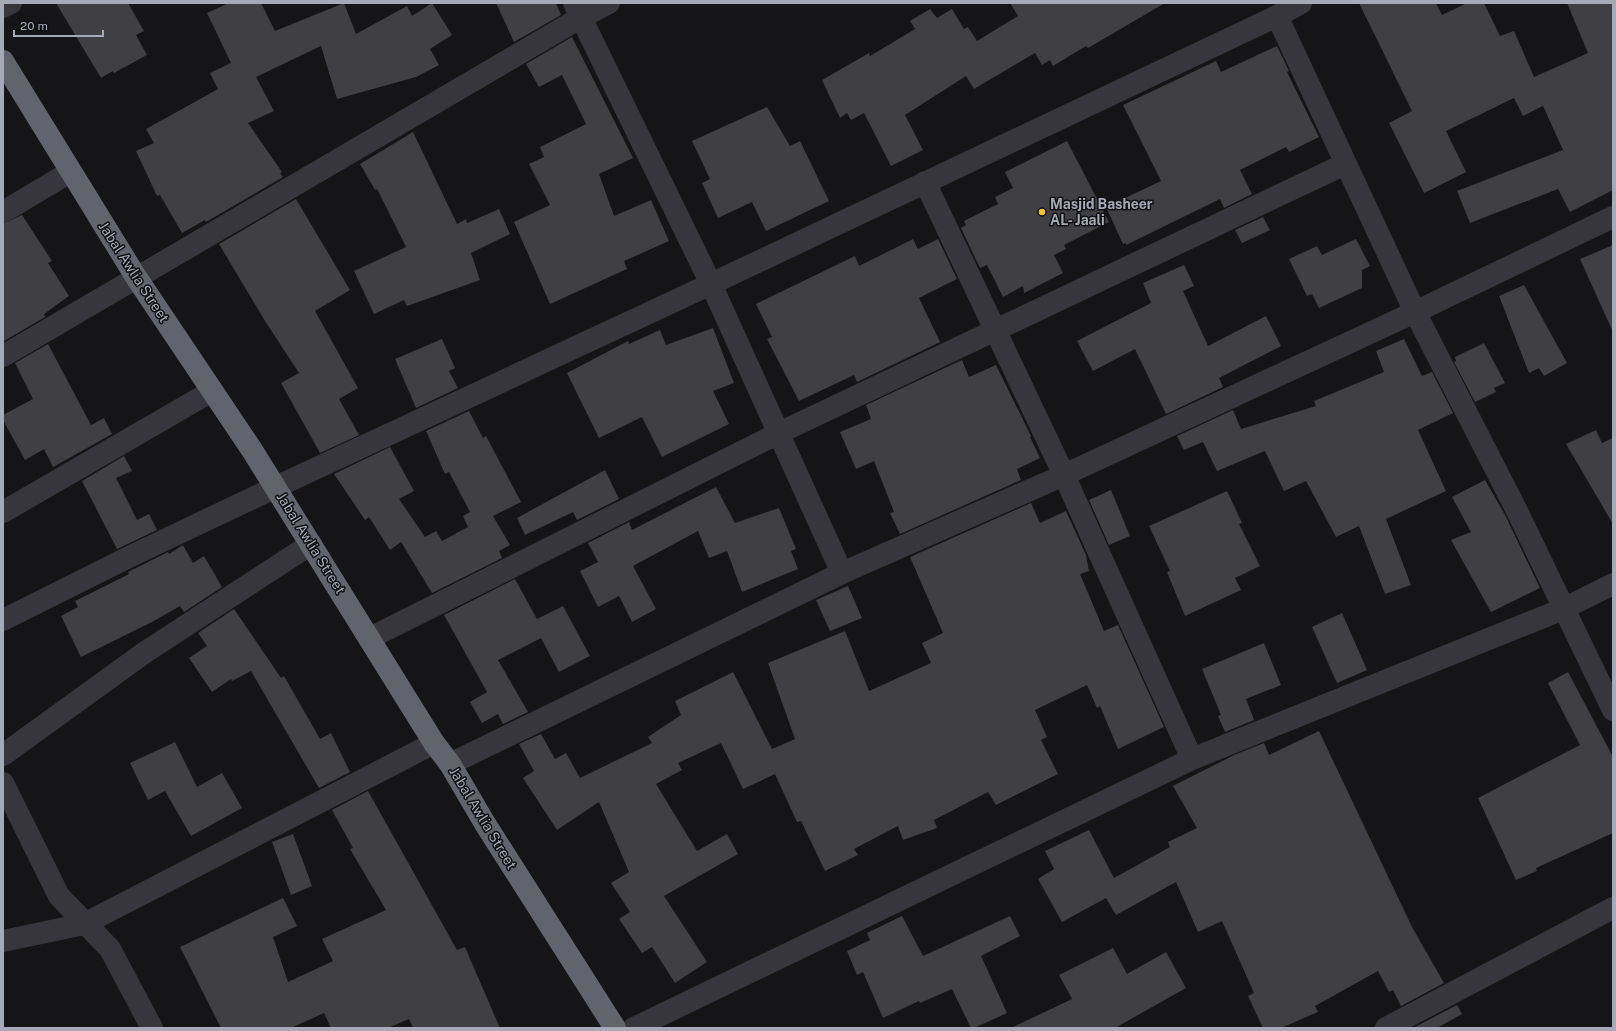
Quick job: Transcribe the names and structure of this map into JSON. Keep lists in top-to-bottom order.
{
  "streets": {
    "highway": ["Jabal Awlia Street"]
  },
  "places": ["Masjid Basheer AL- Jaali"],
  "scale_bar": "20 m"
}
